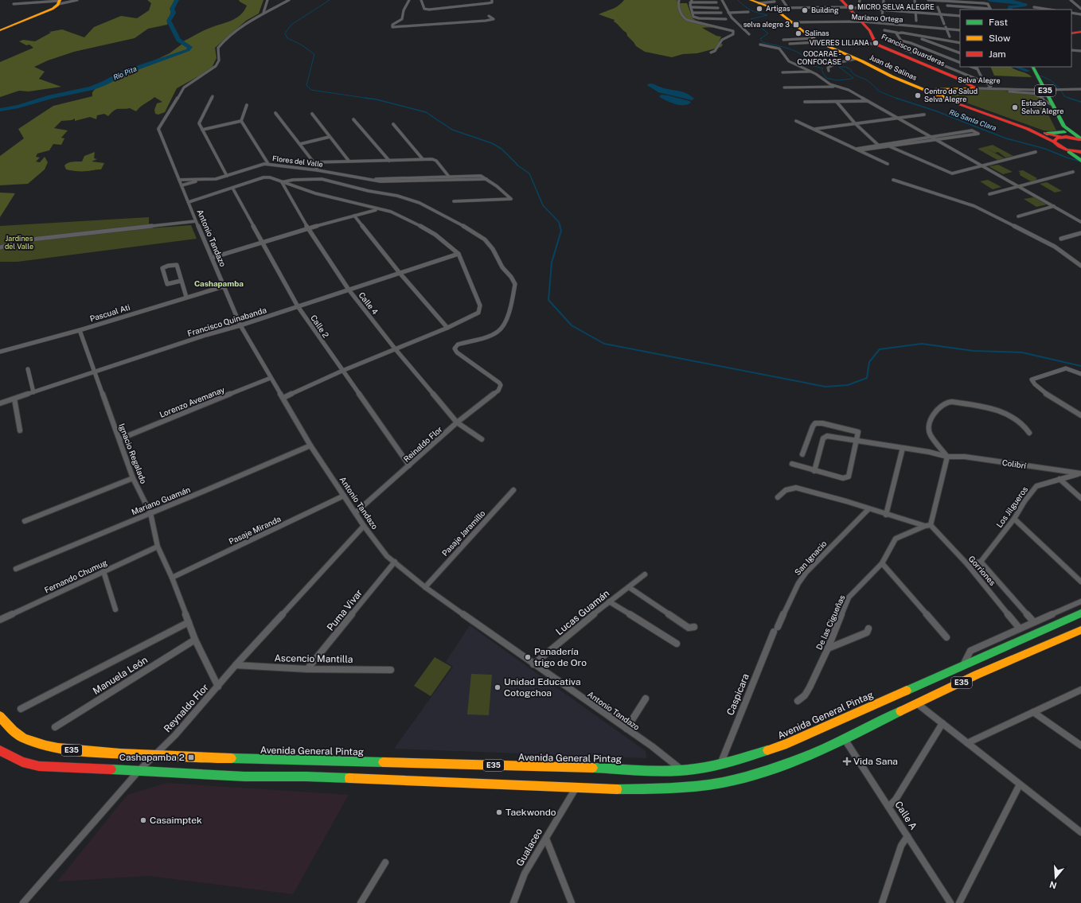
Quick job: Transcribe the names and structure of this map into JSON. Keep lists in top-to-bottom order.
{
  "streets": {
    "main road": [
      "Francisco Guarderas",
      "Juan de Salinas",
      "Selva Alegre",
      "E35",
      "Avenida General Pintag"
    ],
    "street": [
      "Mariano Ortega",
      "Flores del Valle",
      "Antonio Tandazo",
      "Calle 4",
      "Pascual Ati",
      "Francisco Quinabanda",
      "Calle 2",
      "Lorenzo Avemanay",
      "Reinaldo Flor",
      "Ignacio Regalado",
      "Colibrí",
      "Mariano Guamán",
      "Los Jilgueros",
      "Pasaje Miranda",
      "Pasaje Jaramillo",
      "San Ignacio",
      "Gorriones",
      "Fernando Chumug",
      "Puma Vivar",
      "Lucas Guamán",
      "De las Cigueñas",
      "Ascencio Mantilla",
      "Manuela León",
      "Caspicara",
      "Reynaldo Flor",
      "Calle A",
      "Gualaceo"
    ]
  },
  "crossings": [
    ["Mariano Ortega", "Francisco Guarderas"],
    ["Mariano Ortega", "Juan de Salinas"],
    ["Francisco Guarderas", "Selva Alegre"],
    ["Juan de Salinas", "Selva Alegre"],
    ["Selva Alegre", "E35"],
    ["E35", "Reynaldo Flor"],
    ["E35", "Calle A"],
    ["E35", "Gualaceo"],
    ["Flores del Valle", "Antonio Tandazo"],
    ["Antonio Tandazo", "Pascual Ati"],
    ["Antonio Tandazo", "Francisco Quinabanda"],
    ["Antonio Tandazo", "Lorenzo Avemanay"],
    ["Antonio Tandazo", "Reinaldo Flor"],
    ["Antonio Tandazo", "Mariano Guamán"],
    ["Antonio Tandazo", "Pasaje Miranda"],
    ["Antonio Tandazo", "Pasaje Jaramillo"],
    ["Antonio Tandazo", "Puma Vivar"],
    ["Antonio Tandazo", "Lucas Guamán"],
    ["Antonio Tandazo", "Reynaldo Flor"],
    ["Antonio Tandazo", "Avenida General Pintag"],
    ["Calle 4", "Francisco Quinabanda"],
    ["Calle 4", "Reinaldo Flor"],
    ["Pascual Ati", "Ignacio Regalado"],
    ["Francisco Quinabanda", "Calle 2"],
    ["Francisco Quinabanda", "Ignacio Regalado"],
    ["Calle 2", "Reinaldo Flor"],
    ["Lorenzo Avemanay", "Ignacio Regalado"],
    ["Ignacio Regalado", "Mariano Guamán"],
    ["Ignacio Regalado", "Pasaje Miranda"],
    ["Ignacio Regalado", "Fernando Chumug"],
    ["Ignacio Regalado", "Manuela León"],
    ["Ignacio Regalado", "Reynaldo Flor"],
    ["Colibrí", "Los Jilgueros"],
    ["San Ignacio", "Caspicara"],
    ["Gorriones", "De las Cigueñas"],
    ["Puma Vivar", "Ascencio Mantilla"],
    ["Ascencio Mantilla", "Reynaldo Flor"],
    ["Caspicara", "Avenida General Pintag"],
    ["Reynaldo Flor", "Avenida General Pintag"]
  ],
  "districts": ["Cashapamba"],
  "water": ["Río Pita", "Río Santa Clara"],
  "parks": ["Jardines del Valle"],
  "places": {
    "other": [
      "MICRO SELVA ALEGRE",
      "Artigas",
      "Building",
      "Salinas",
      "VIVERES LILIANA",
      "COCARAE - CONFOCASE",
      "Centro de Salud Selva Alegre",
      "Estadio Selva Alegre",
      "Panadería trigo de Oro",
      "Unidad Educativa Cotogchoa",
      "Taekwondo",
      "Casaimptek"
    ],
    "transit": ["selva alegre 3", "Cashapamba 2"],
    "health": ["Vida Sana"]
  },
  "legend": ["Fast", "Slow", "Jam"],
  "north": "bottom"
}
